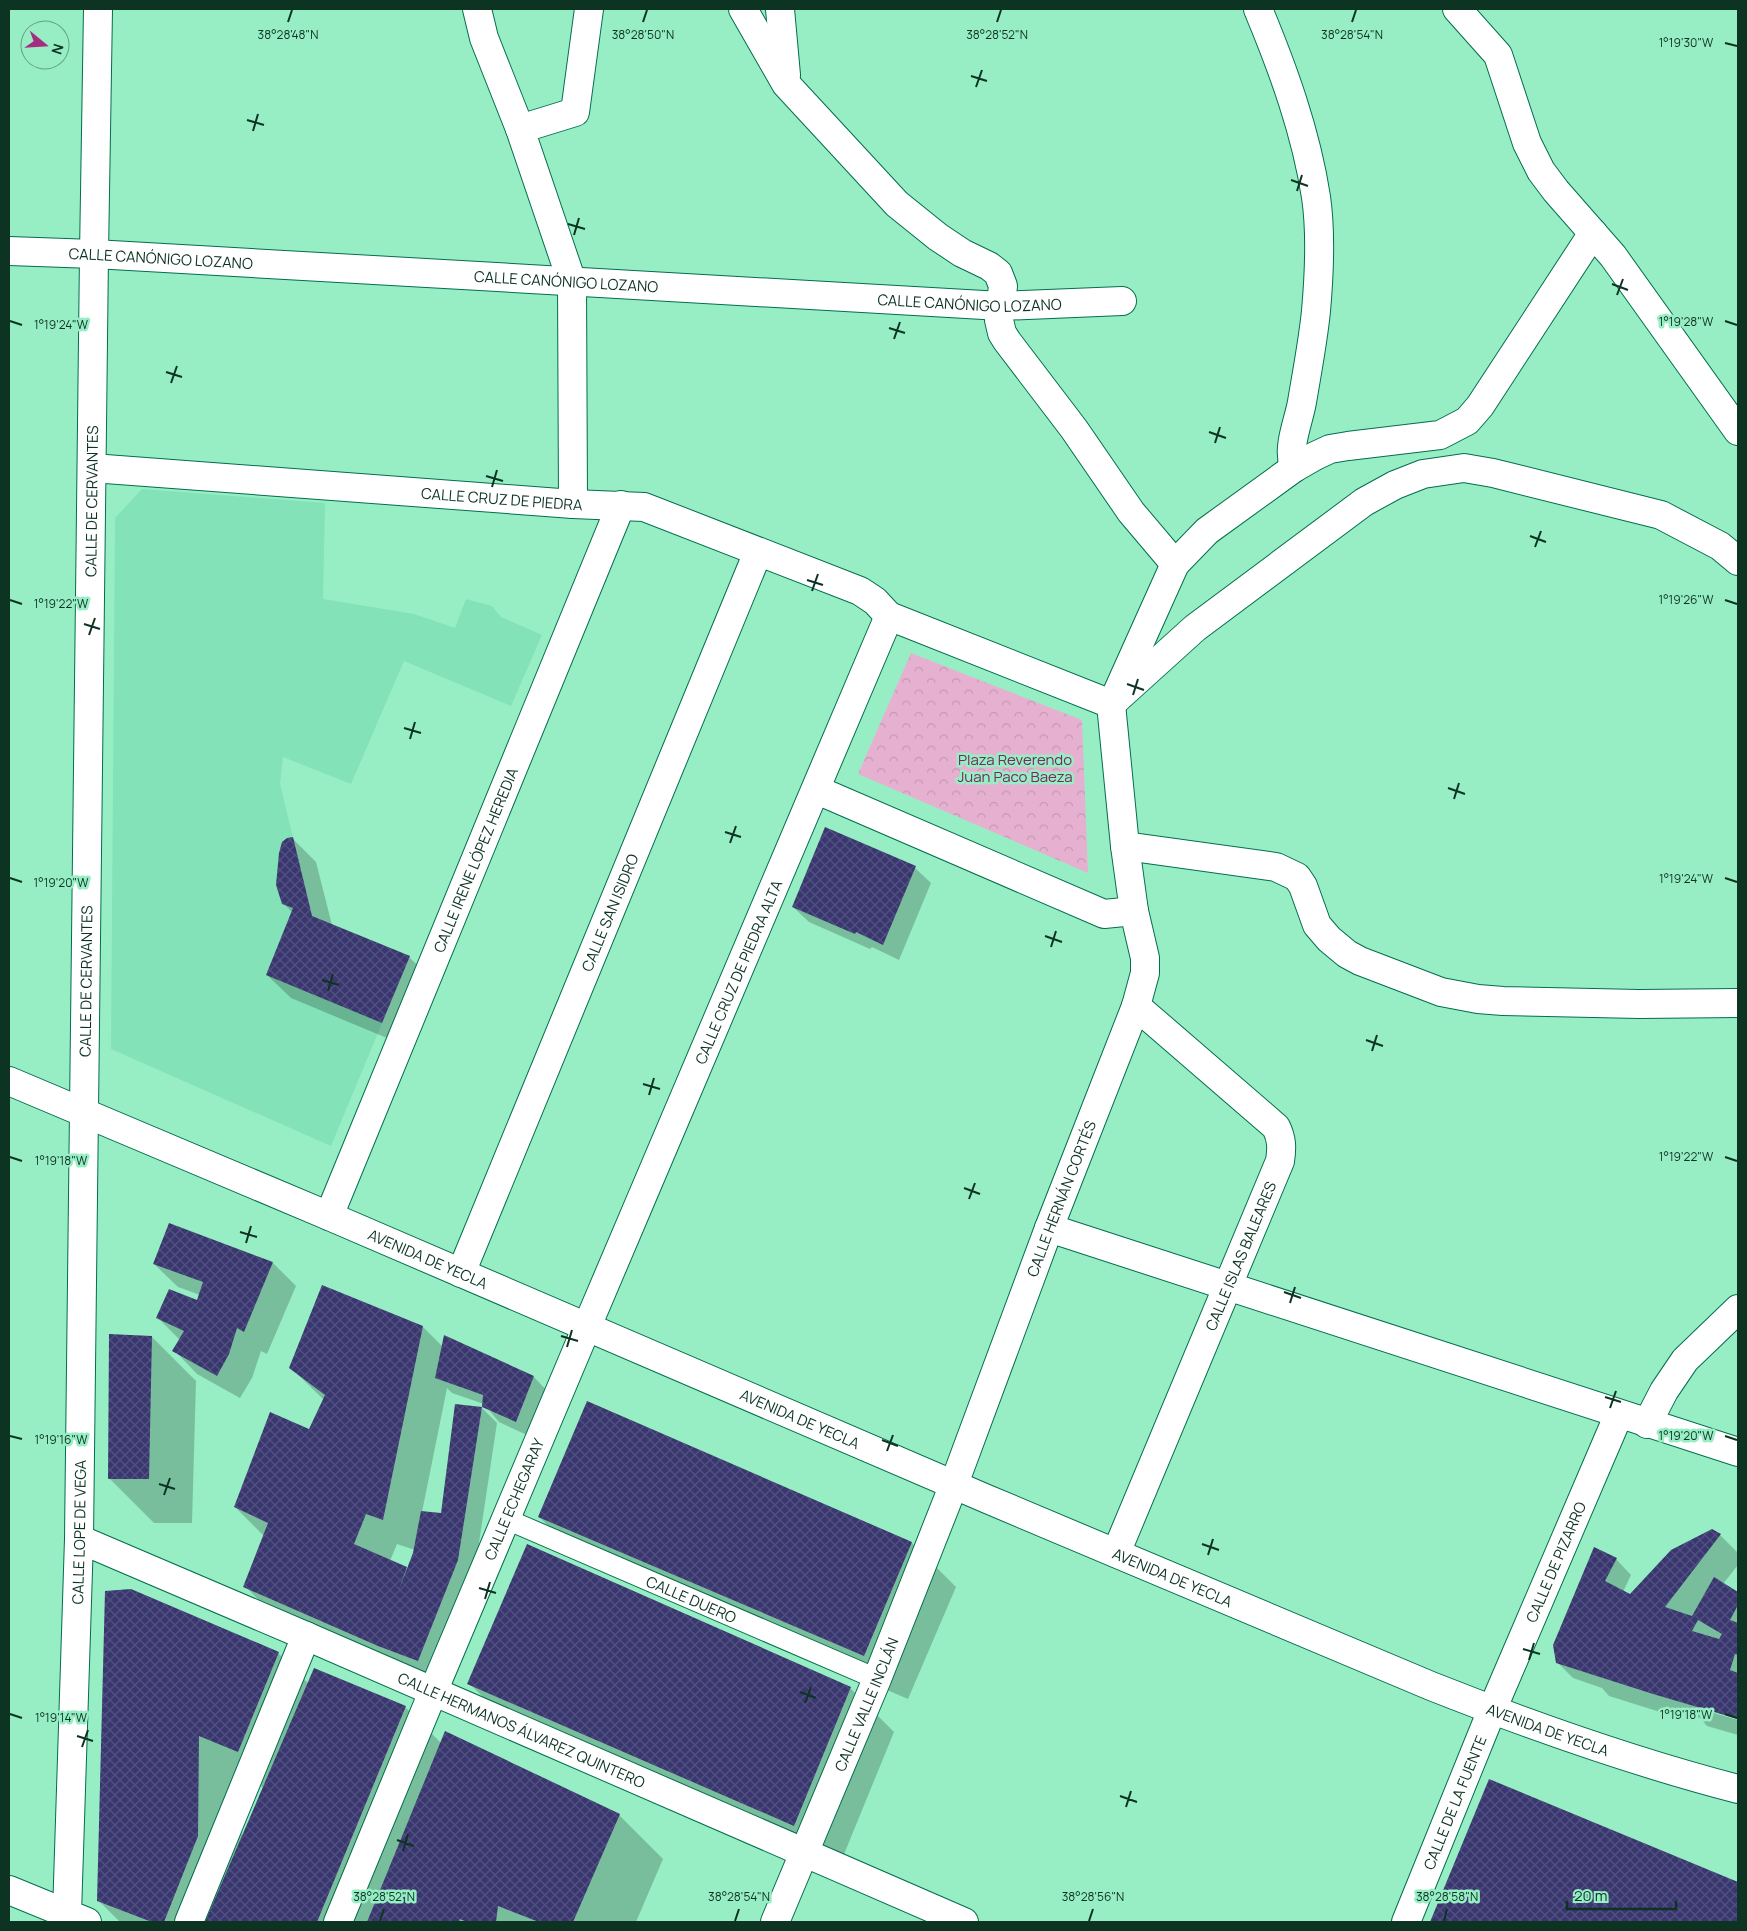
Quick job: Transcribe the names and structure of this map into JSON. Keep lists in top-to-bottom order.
{
  "streets": {
    "street": [
      "CALLE CANÓNIGO LOZANO",
      "CALLE CRUZ DE PIEDRA",
      "CALLE DE CERVANTES",
      "CALLE IRENE LÓPEZ HEREDIA",
      "CALLE SAN ISIDRO",
      "CALLE CRUZ DE PIEDRA ALTA",
      "CALLE HERNÁN CORTÉS",
      "CALLE ISLAS BALEARES",
      "AVENIDA DE YECLA",
      "CALLE ECHEGARAY",
      "CALLE LOPE DE VEGA",
      "CALLE DE PIZARRO",
      "CALLE VALLE INCLÁN",
      "CALLE HERMANOS ÁLVAREZ QUINTERO",
      "CALLE DE LA FUENTE"
    ],
    "lane": ["CALLE DUERO"]
  },
  "crossings": [
    ["CALLE CANÓNIGO LOZANO", "CALLE DE CERVANTES"],
    ["CALLE CRUZ DE PIEDRA", "CALLE DE CERVANTES"],
    ["CALLE CRUZ DE PIEDRA", "CALLE IRENE LÓPEZ HEREDIA"],
    ["CALLE CRUZ DE PIEDRA", "CALLE SAN ISIDRO"],
    ["CALLE CRUZ DE PIEDRA", "CALLE CRUZ DE PIEDRA ALTA"],
    ["CALLE DE CERVANTES", "AVENIDA DE YECLA"],
    ["CALLE DE CERVANTES", "CALLE LOPE DE VEGA"],
    ["CALLE IRENE LÓPEZ HEREDIA", "AVENIDA DE YECLA"],
    ["CALLE SAN ISIDRO", "AVENIDA DE YECLA"],
    ["CALLE CRUZ DE PIEDRA ALTA", "AVENIDA DE YECLA"],
    ["CALLE CRUZ DE PIEDRA ALTA", "CALLE ECHEGARAY"],
    ["CALLE HERNÁN CORTÉS", "CALLE ISLAS BALEARES"],
    ["CALLE HERNÁN CORTÉS", "AVENIDA DE YECLA"],
    ["CALLE HERNÁN CORTÉS", "CALLE VALLE INCLÁN"],
    ["CALLE ISLAS BALEARES", "AVENIDA DE YECLA"],
    ["AVENIDA DE YECLA", "CALLE ECHEGARAY"],
    ["AVENIDA DE YECLA", "CALLE LOPE DE VEGA"],
    ["AVENIDA DE YECLA", "CALLE DE PIZARRO"],
    ["AVENIDA DE YECLA", "CALLE VALLE INCLÁN"],
    ["AVENIDA DE YECLA", "CALLE DE LA FUENTE"],
    ["CALLE ECHEGARAY", "CALLE DUERO"],
    ["CALLE ECHEGARAY", "CALLE HERMANOS ÁLVAREZ QUINTERO"],
    ["CALLE LOPE DE VEGA", "CALLE HERMANOS ÁLVAREZ QUINTERO"],
    ["CALLE DE PIZARRO", "CALLE DE LA FUENTE"],
    ["CALLE DUERO", "CALLE VALLE INCLÁN"],
    ["CALLE VALLE INCLÁN", "CALLE HERMANOS ÁLVAREZ QUINTERO"]
  ],
  "parks": ["Plaza Reverendo Juan Paco Baeza"],
  "scale_bar": "20 m",
  "north": "right",
  "coordinates": [
    "38°28'48\"N",
    "38°28'50\"N",
    "38°28'52\"N",
    "38°28'54\"N",
    "1°19'30\"W",
    "1°19'28\"W",
    "1°19'24\"W",
    "1°19'26\"W",
    "1°19'22\"W",
    "1°19'20\"W",
    "1°19'18\"W",
    "1°19'16\"W",
    "1°19'14\"W",
    "38°28'56\"N",
    "38°28'58\"N"
  ]
}
